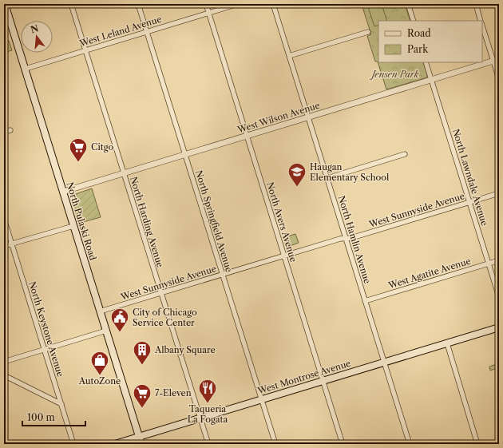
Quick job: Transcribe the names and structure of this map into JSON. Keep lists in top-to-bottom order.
{
  "streets": {
    "main road": ["North Pulaski Road", "West Montrose Avenue"],
    "street": [
      "West Leland Avenue",
      "West Wilson Avenue",
      "North Lawndale Avenue",
      "West Sunnyside Avenue",
      "North Springfield Avenue",
      "North Harding Avenue",
      "North Avers Avenue",
      "North Hamlin Avenue",
      "West Agatite Avenue",
      "North Keystone Avenue"
    ]
  },
  "crossings": [
    ["West Leland Avenue", "North Pulaski Road"],
    ["West Leland Avenue", "North Springfield Avenue"],
    ["West Leland Avenue", "North Harding Avenue"],
    ["West Leland Avenue", "North Avers Avenue"],
    ["West Wilson Avenue", "North Lawndale Avenue"],
    ["West Wilson Avenue", "North Pulaski Road"],
    ["West Wilson Avenue", "North Springfield Avenue"],
    ["West Wilson Avenue", "North Harding Avenue"],
    ["West Wilson Avenue", "North Avers Avenue"],
    ["West Wilson Avenue", "North Hamlin Avenue"],
    ["North Lawndale Avenue", "West Sunnyside Avenue"],
    ["North Lawndale Avenue", "West Agatite Avenue"],
    ["West Sunnyside Avenue", "North Pulaski Road"],
    ["West Sunnyside Avenue", "North Springfield Avenue"],
    ["West Sunnyside Avenue", "North Harding Avenue"],
    ["West Sunnyside Avenue", "North Avers Avenue"],
    ["West Sunnyside Avenue", "North Hamlin Avenue"],
    ["North Pulaski Road", "West Montrose Avenue"],
    ["North Springfield Avenue", "West Montrose Avenue"],
    ["North Harding Avenue", "West Montrose Avenue"],
    ["North Avers Avenue", "West Montrose Avenue"],
    ["North Hamlin Avenue", "West Agatite Avenue"],
    ["North Hamlin Avenue", "West Montrose Avenue"]
  ],
  "parks": ["Jensen Park"],
  "places": {
    "supermarket": ["Citgo", "7-Eleven"],
    "school or university": ["Haugan Elementary School"],
    "public building": ["City of Chicago Service Center"],
    "building": ["Albany Square"],
    "shop": ["AutoZone"],
    "restaurant": ["Taqueria La Fogata"]
  },
  "legend": ["Road", "Park"],
  "scale_bar": "100 m",
  "north": "top"
}
